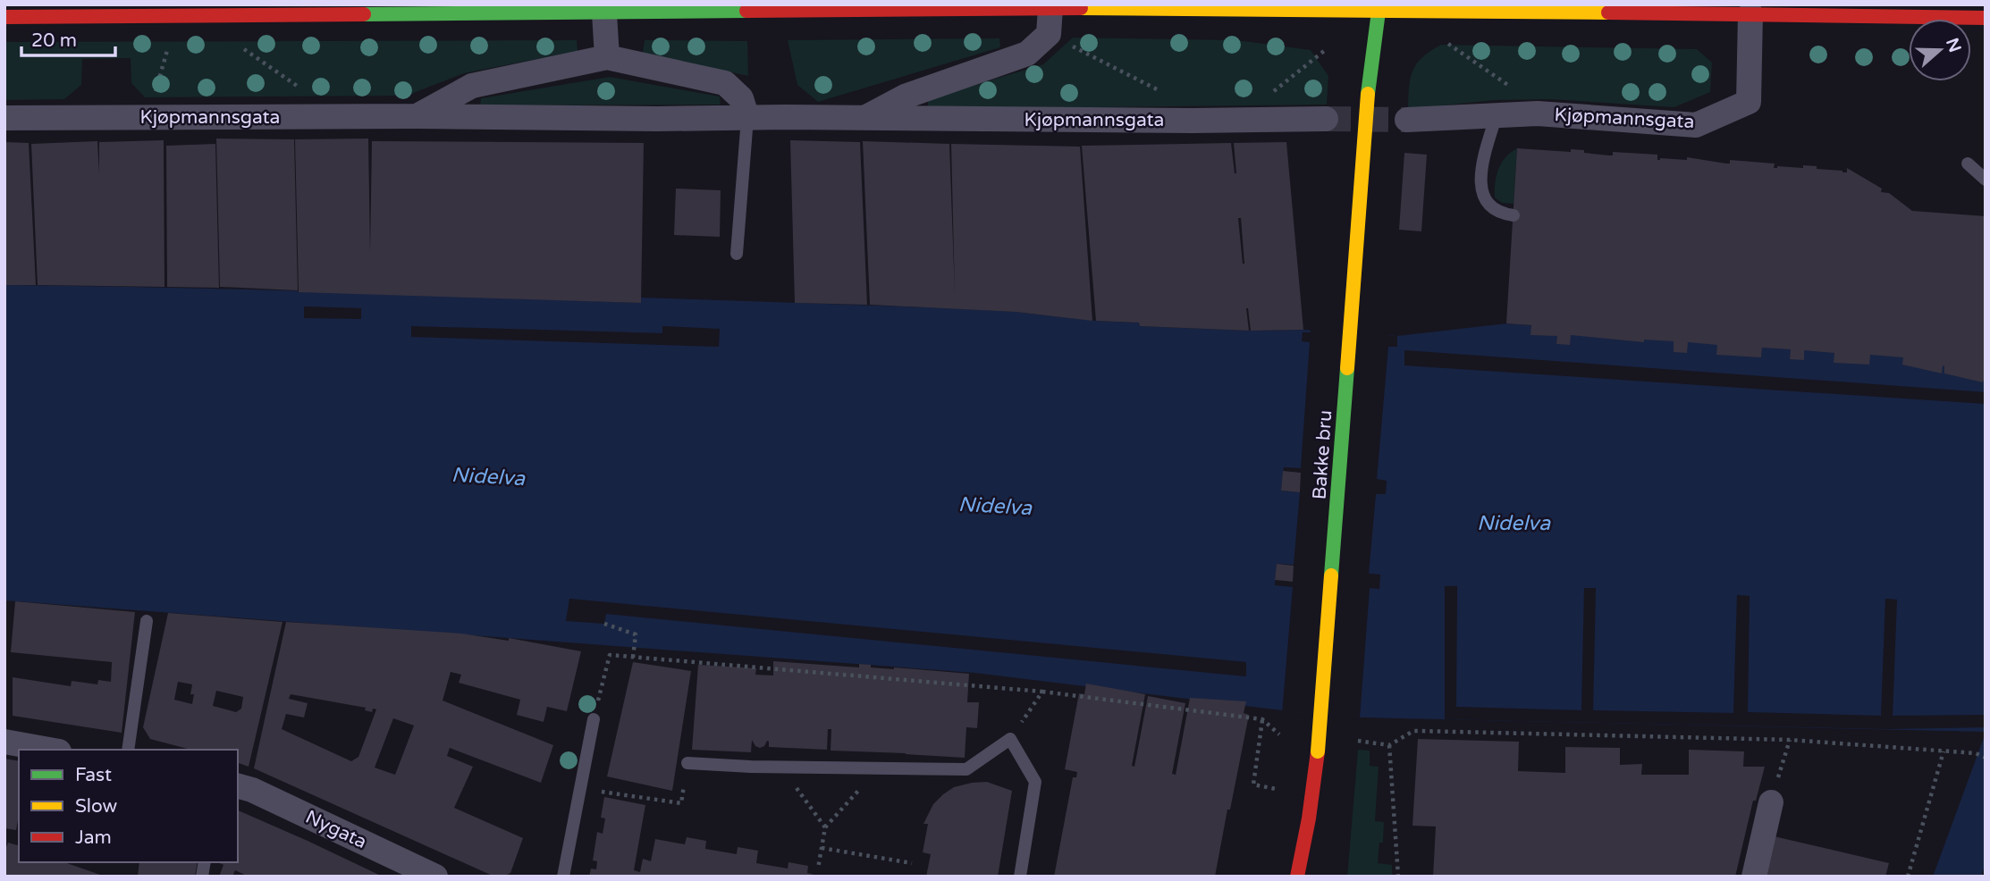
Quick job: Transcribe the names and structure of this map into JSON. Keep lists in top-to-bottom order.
{
  "streets": {
    "main road": ["Bakke bru"],
    "street": ["Kjøpmannsgata", "Nygata"]
  },
  "water": ["Nidelva"],
  "legend": ["Fast", "Slow", "Jam"],
  "scale_bar": "20 m",
  "north": "right"
}
